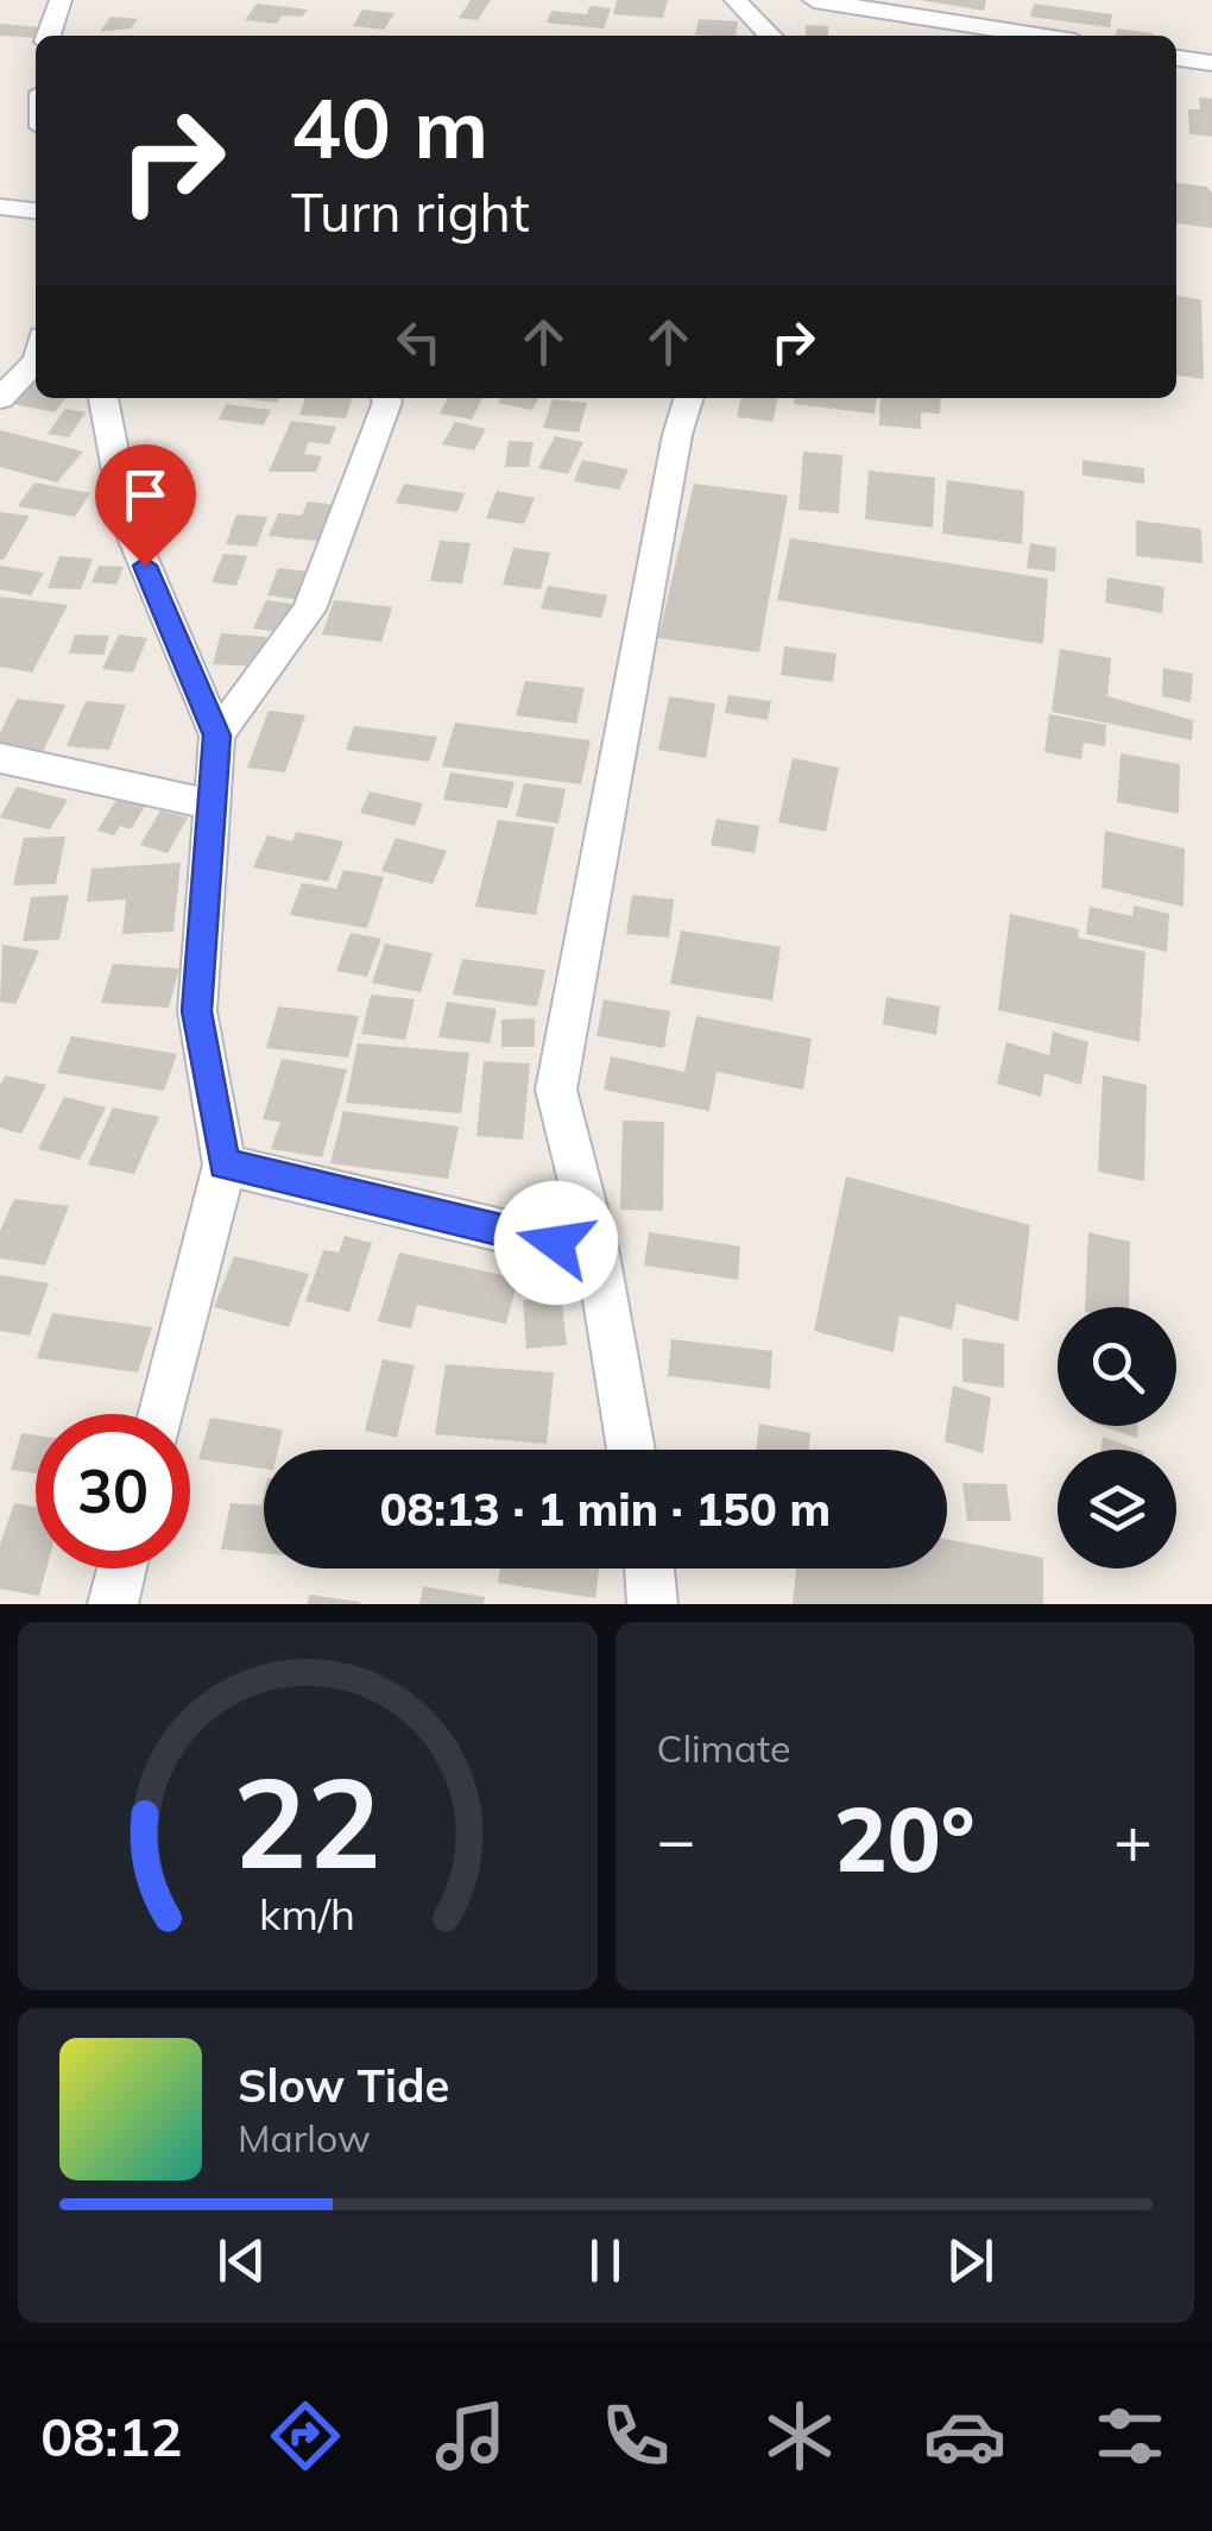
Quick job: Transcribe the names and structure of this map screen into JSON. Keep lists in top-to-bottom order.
{
  "page": {
    "turn": ["40 m", "Turn right"],
    "limit": "30",
    "trip": "08:13 · 1 min · 150 m",
    "tile": "Climate",
    "heat": ["−", "20°", "+"],
    "song": ["Slow Tide", "Marlow"],
    "tabs": "08:12",
    "gauge": ["22", "km/h"]
  }
}
